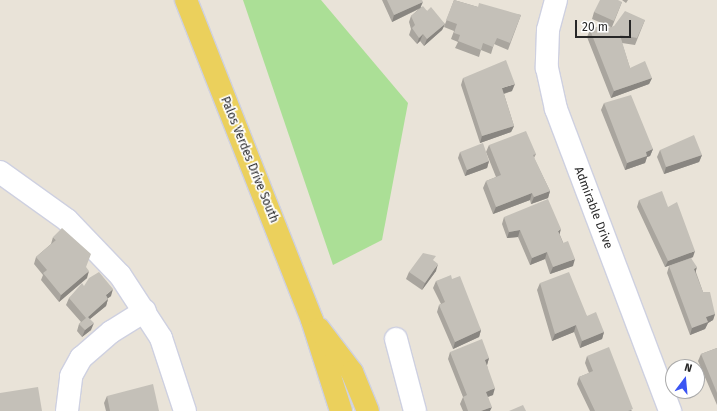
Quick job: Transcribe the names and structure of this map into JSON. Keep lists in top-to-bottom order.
{
  "streets": {
    "main road": ["Palos Verdes Drive South"],
    "street": ["Admirable Drive"]
  },
  "scale_bar": "20 m",
  "north": "top"
}
